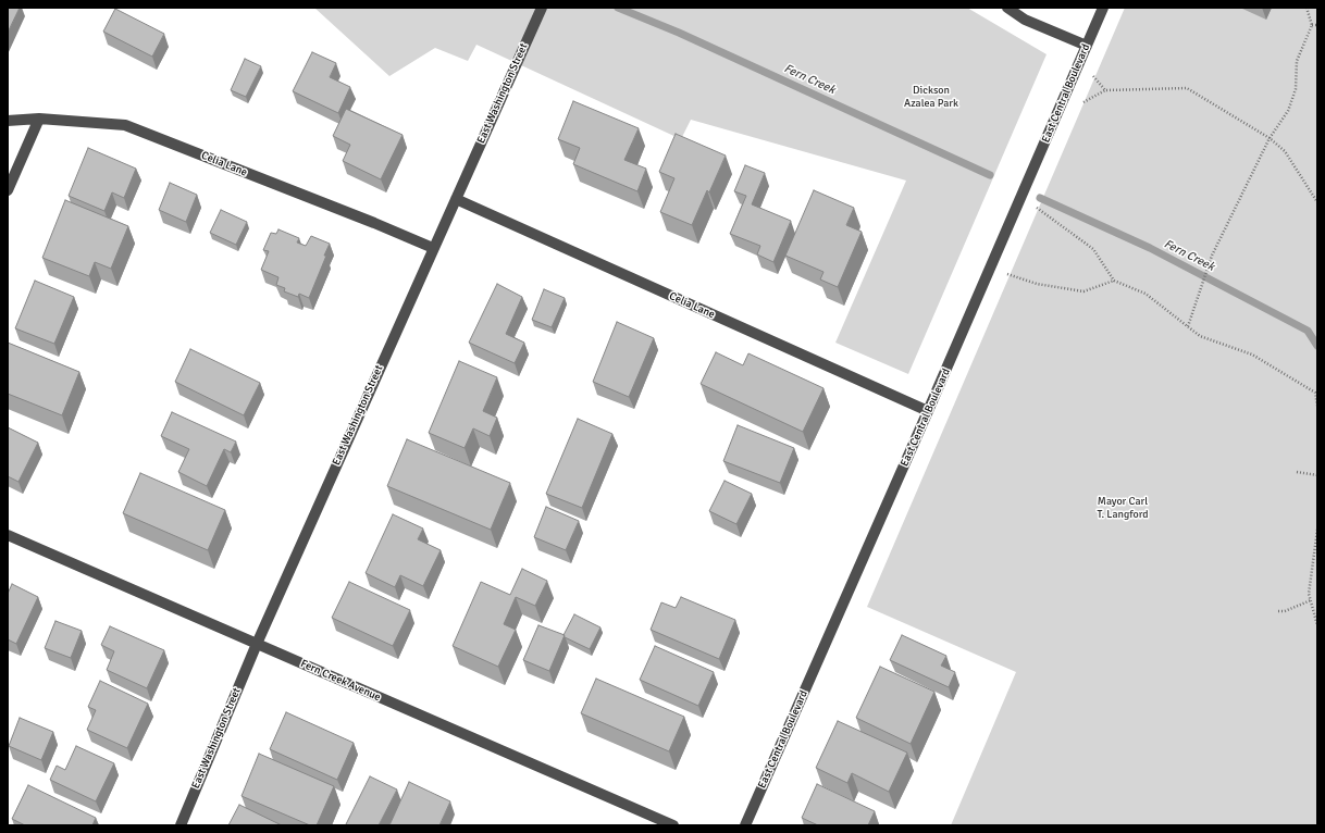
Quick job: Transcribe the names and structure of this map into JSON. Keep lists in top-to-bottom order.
{
  "streets": {
    "street": [
      "East Washington Street",
      "East Central Boulevard",
      "Celia Lane",
      "Fern Creek Avenue"
    ]
  },
  "crossings": [
    ["East Washington Street", "Celia Lane"],
    ["East Washington Street", "Fern Creek Avenue"],
    ["East Central Boulevard", "Celia Lane"]
  ],
  "water": ["Fern Creek"],
  "parks": ["Dickson Azalea Park", "Mayor Carl T. Langford"]
}
